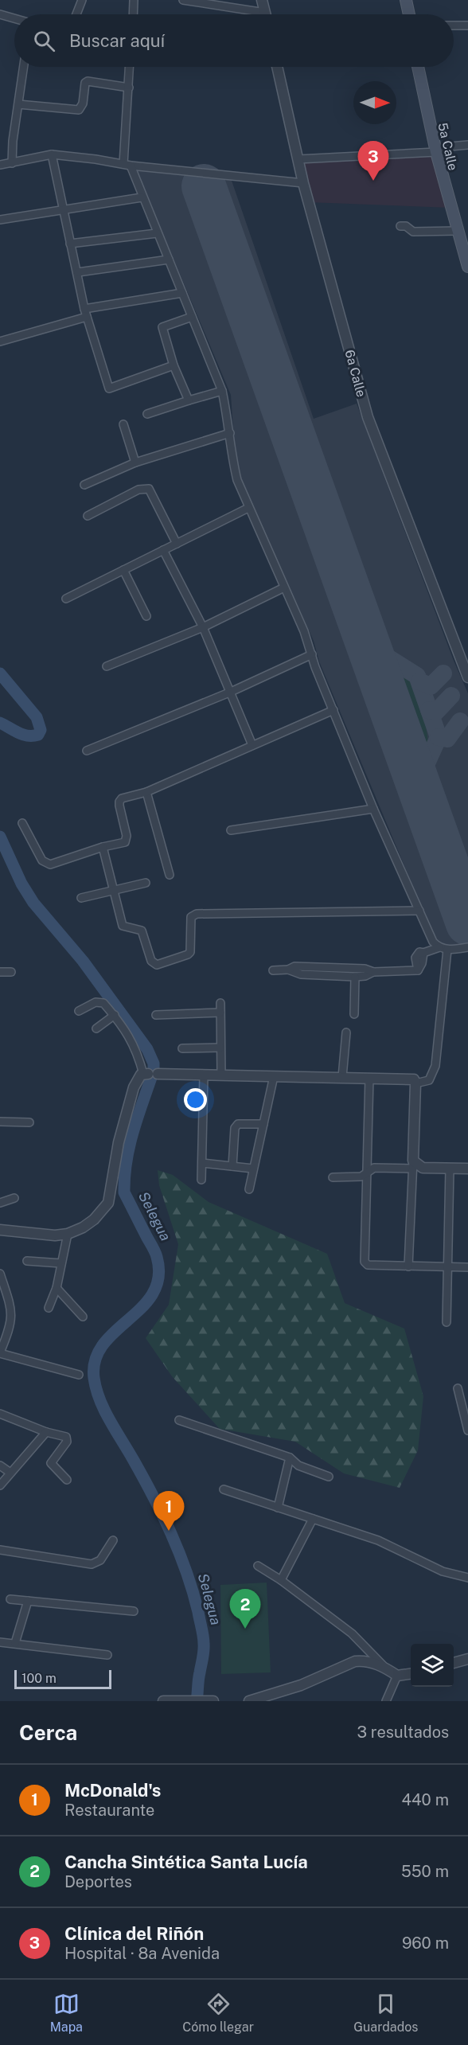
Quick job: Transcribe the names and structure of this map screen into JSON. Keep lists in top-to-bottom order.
{
  "streets": {
    "main road": ["5a Calle"],
    "street": ["6a Calle"]
  },
  "water": ["Selegua"],
  "scale_bar": "100 m",
  "north": "right",
  "page": {
    "search": "Buscar aquí",
    "pins": ["3", "1", "2"],
    "scale": "100 m",
    "heading": ["Cerca", "3 resultados"],
    "list": [
      {
        "mark": "1",
        "name": "McDonald's",
        "note": "Restaurante",
        "value": "440 m"
      },
      {
        "mark": "2",
        "name": "Cancha Sintética Santa Lucía",
        "note": "Deportes",
        "value": "550 m"
      },
      {
        "mark": "3",
        "name": "Clínica del Riñón",
        "note": "Hospital · 8a Avenida",
        "value": "960 m"
      }
    ],
    "nav": ["Mapa", "Cómo llegar", "Guardados"]
  }
}
